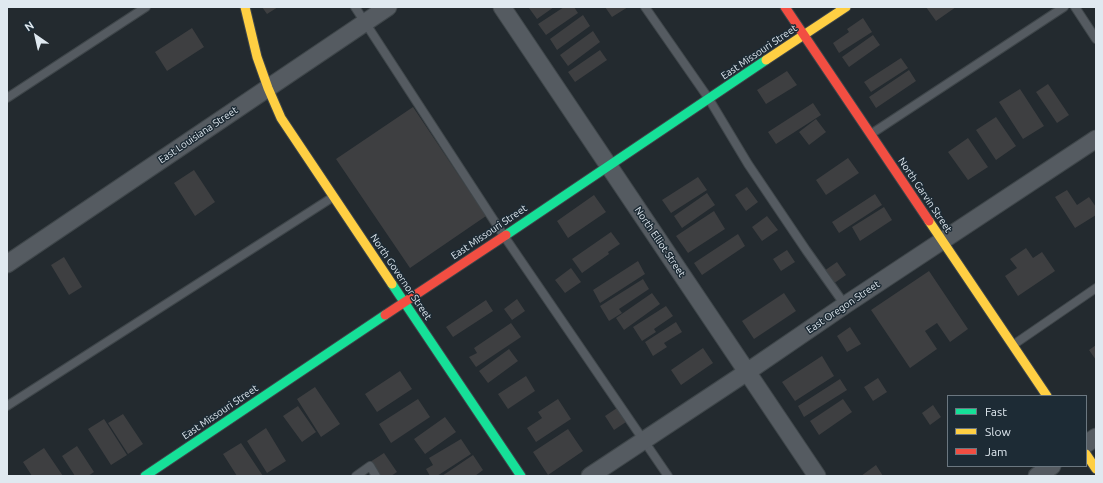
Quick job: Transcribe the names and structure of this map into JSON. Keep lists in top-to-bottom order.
{
  "streets": {
    "main road": ["East Missouri Street", "North Garvin Street", "North Governor Street"],
    "street": ["East Louisiana Street", "North Elliot Street", "East Oregon Street"]
  },
  "crossings": [
    ["East Missouri Street", "North Garvin Street"],
    ["East Missouri Street", "North Elliot Street"],
    ["East Missouri Street", "North Governor Street"],
    ["East Louisiana Street", "North Governor Street"],
    ["North Garvin Street", "East Oregon Street"],
    ["North Elliot Street", "East Oregon Street"]
  ],
  "legend": ["Fast", "Slow", "Jam"],
  "north": "top left"
}
